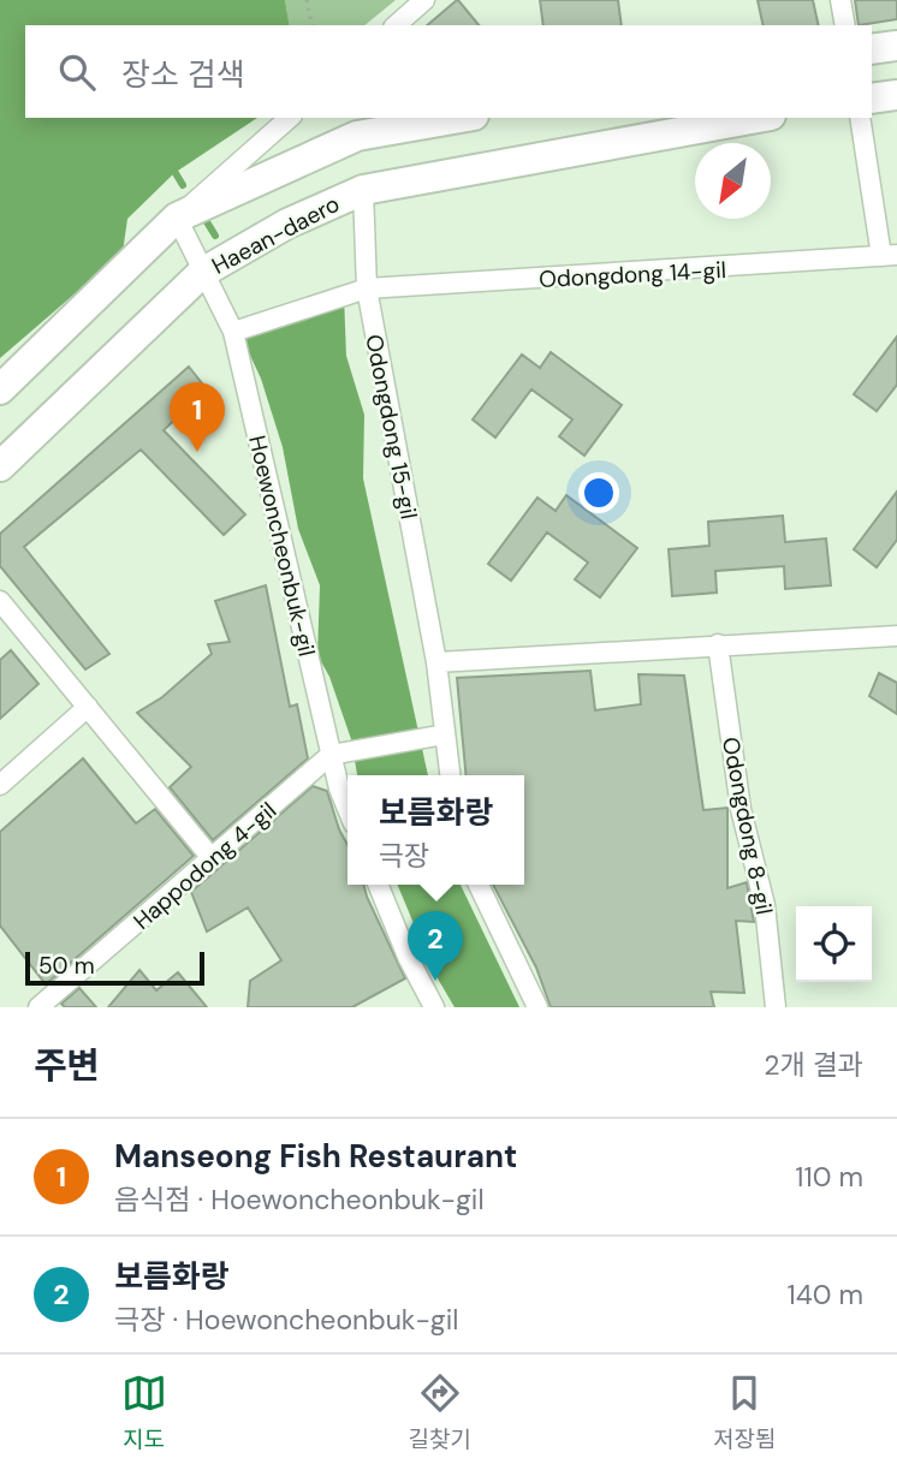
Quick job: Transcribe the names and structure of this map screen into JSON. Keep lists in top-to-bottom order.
{
  "streets": {
    "main road": ["Haean-daero"],
    "street": [
      "Odongdong 14-gil",
      "Odongdong 15-gil",
      "Hoewoncheonbuk-gil",
      "Odongdong 8-gil",
      "Happodong 4-gil"
    ]
  },
  "crossings": [
    ["Haean-daero", "Odongdong 15-gil"],
    ["Haean-daero", "Hoewoncheonbuk-gil"],
    ["Odongdong 14-gil", "Odongdong 15-gil"],
    ["Odongdong 14-gil", "Hoewoncheonbuk-gil"],
    ["Hoewoncheonbuk-gil", "Happodong 4-gil"]
  ],
  "scale_bar": "50 m",
  "north": "bottom left",
  "page": {
    "search": "장소 검색",
    "pins": ["1", "2"],
    "popup": ["보름화랑", "극장"],
    "scale": "50 m",
    "heading": ["주변", "2개 결과"],
    "list": [
      {
        "mark": "1",
        "name": "Manseong Fish Restaurant",
        "note": "음식점 · Hoewoncheonbuk-gil",
        "value": "110 m"
      },
      {
        "mark": "2",
        "name": "보름화랑",
        "note": "극장 · Hoewoncheonbuk-gil",
        "value": "140 m"
      }
    ],
    "nav": ["지도", "길찾기", "저장됨"]
  }
}
